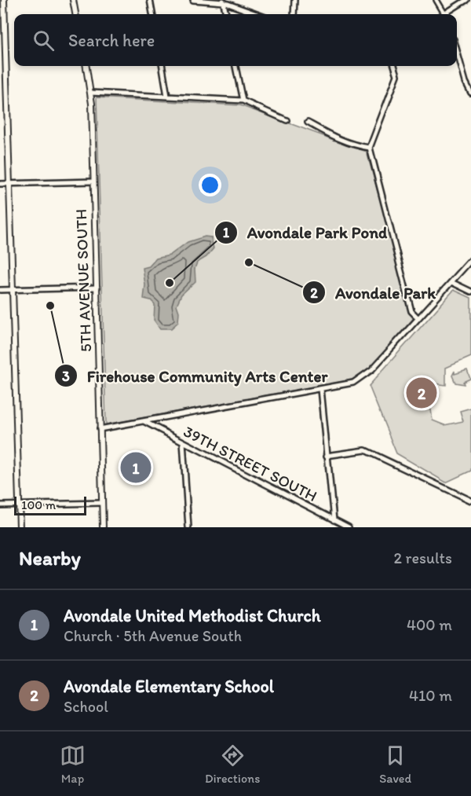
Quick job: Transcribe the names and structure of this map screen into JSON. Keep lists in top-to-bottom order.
{
  "streets": {
    "street": ["5TH AVENUE SOUTH", "39TH STREET SOUTH"]
  },
  "places": ["Avondale Park", "Avondale Park Pond", "Firehouse Community Arts Center"],
  "scale_bar": "100 m",
  "page": {
    "search": "Search here",
    "pins": ["2", "1"],
    "scale": "100 m",
    "heading": ["Nearby", "2 results"],
    "list": [
      {
        "mark": "1",
        "name": "Avondale United Methodist Church",
        "note": "Church · 5th Avenue South",
        "value": "400 m"
      },
      {
        "mark": "2",
        "name": "Avondale Elementary School",
        "note": "School",
        "value": "410 m"
      }
    ],
    "nav": ["Map", "Directions", "Saved"]
  }
}
